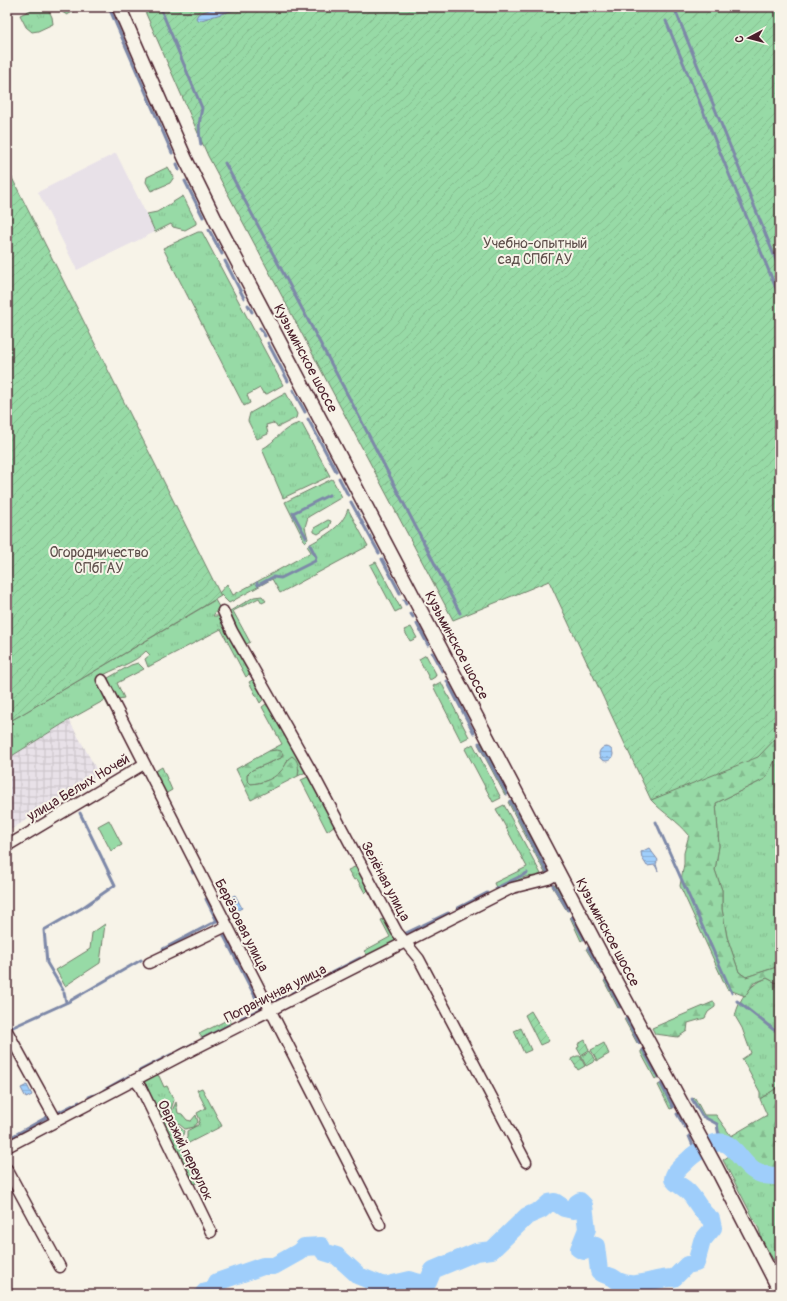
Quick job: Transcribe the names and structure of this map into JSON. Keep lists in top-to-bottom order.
{
  "streets": {
    "main road": ["Кузьминское шоссе"],
    "street": [
      "улица Белых Ночей",
      "Зелёная улица",
      "Берёзовая улица",
      "Пограничная улица",
      "Овражий переулок"
    ]
  },
  "crossings": [
    ["Кузьминское шоссе", "Пограничная улица"],
    ["улица Белых Ночей", "Берёзовая улица"],
    ["Зелёная улица", "Пограничная улица"],
    ["Берёзовая улица", "Пограничная улица"],
    ["Пограничная улица", "Овражий переулок"]
  ],
  "parks": ["Учебно-опытный сад СПбГАУ", "Огородничество СПбГАУ"],
  "north": "left"
}
